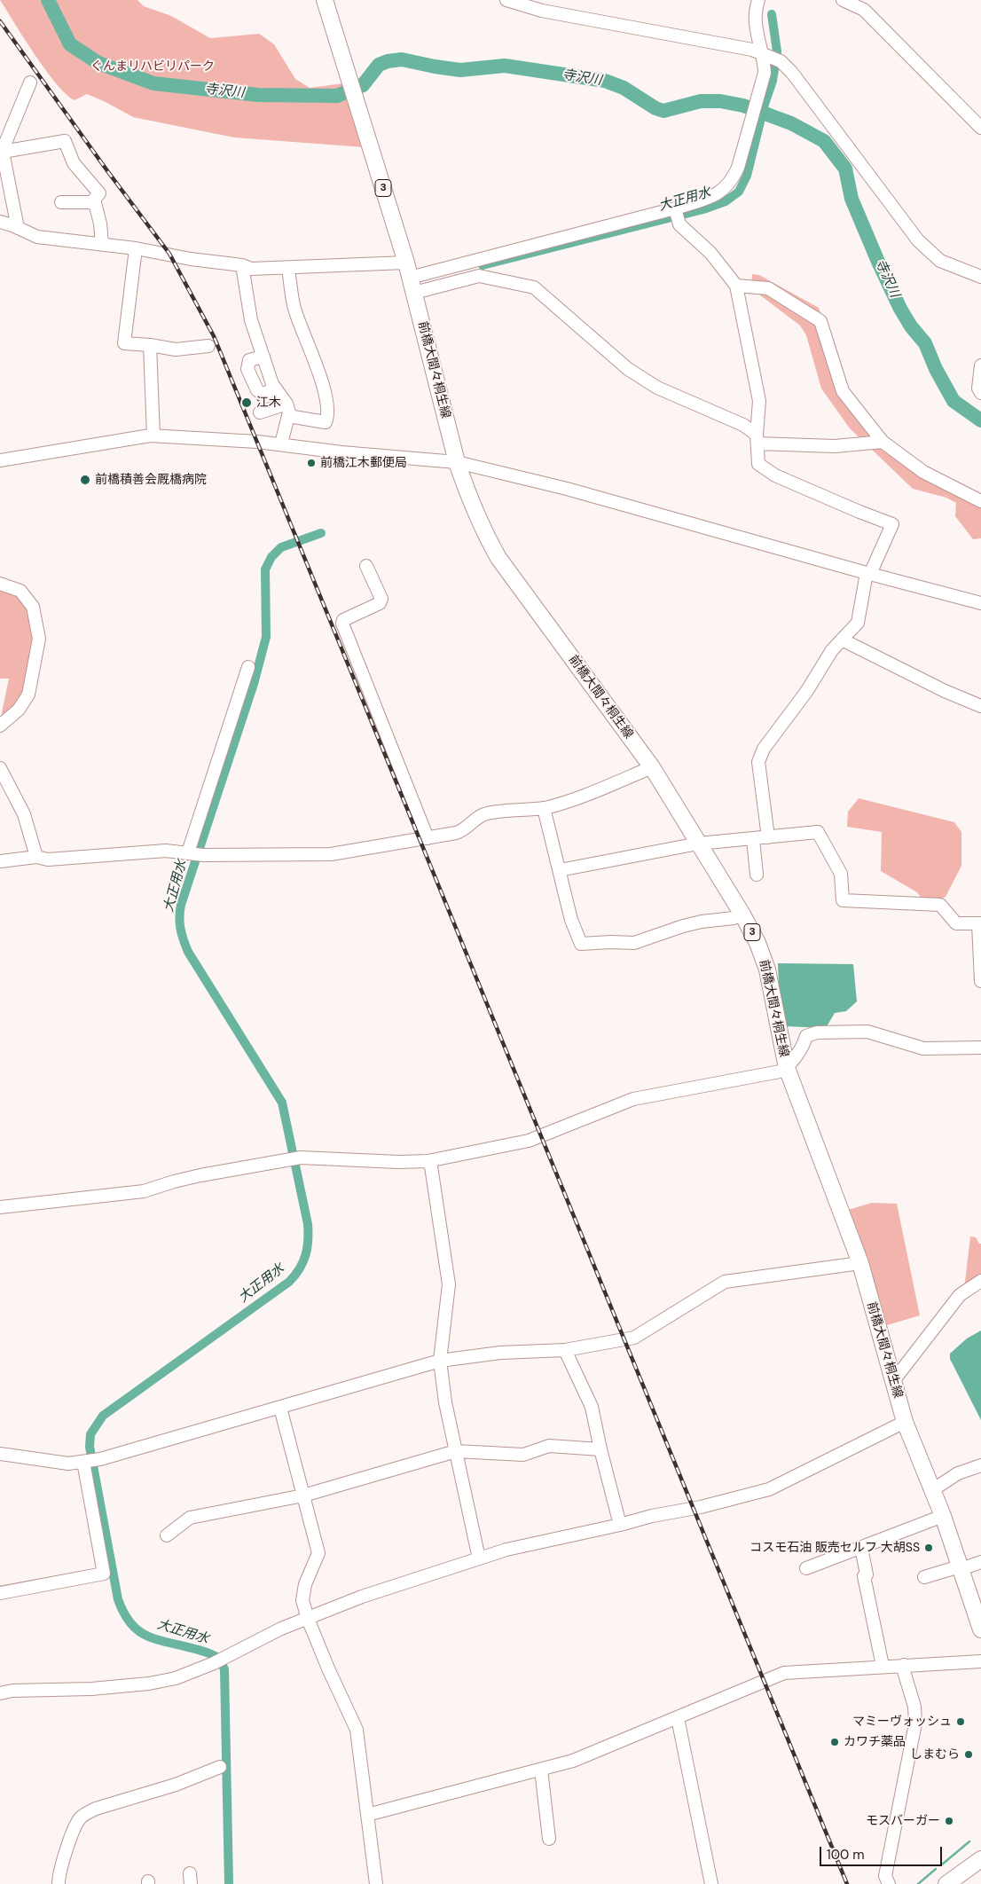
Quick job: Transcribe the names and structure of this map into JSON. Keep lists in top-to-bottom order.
{
  "streets": {
    "main road": ["3", "前橋大間々桐生線"]
  },
  "water": ["寺沢川", "大正用水"],
  "parks": ["ぐんまリハビリパーク"],
  "places": [
    "江木",
    "前橋江木郵便局",
    "前橋積善会厩橋病院",
    "コスモ石油 販売セルフ 大胡SS",
    "マミーヴォッシュ",
    "カワチ薬品",
    "しまむら",
    "モスバーガー"
  ],
  "scale_bar": "100 m"
}
